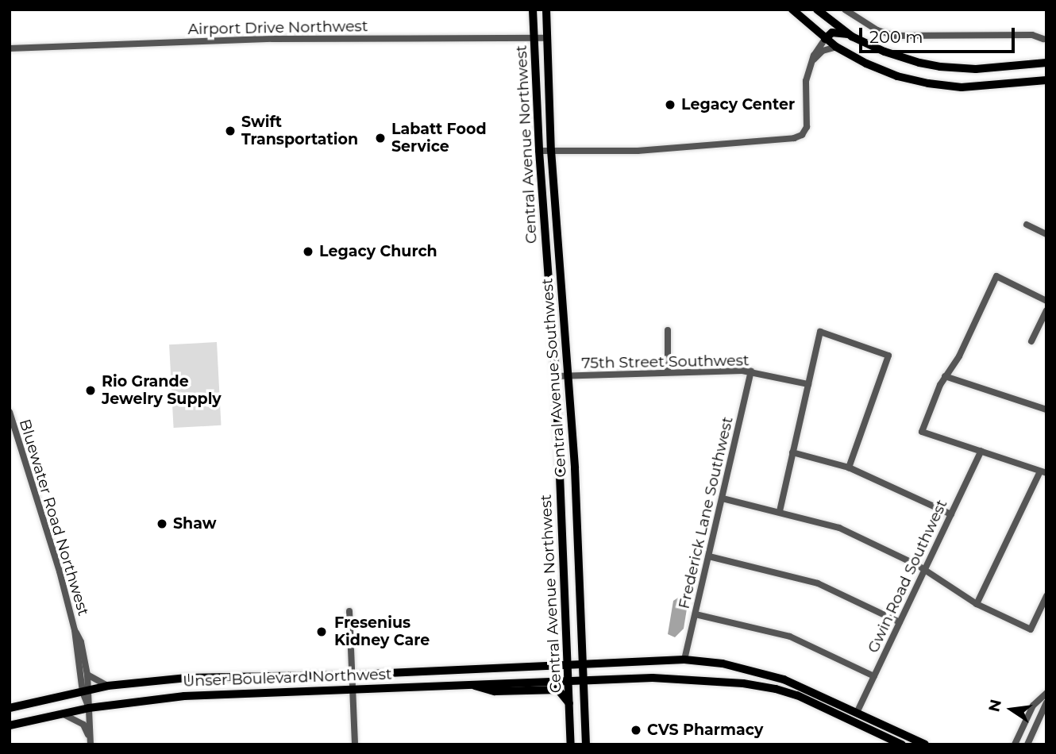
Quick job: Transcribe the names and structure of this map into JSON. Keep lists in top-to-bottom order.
{
  "streets": {
    "main road": ["Central Avenue Northwest", "Central Avenue Southwest", "Unser Boulevard Northwest"],
    "street": [
      "Airport Drive Northwest",
      "75th Street Southwest",
      "Frederick Lane Southwest",
      "Bluewater Road Northwest",
      "Gwin Road Southwest"
    ]
  },
  "crossings": [
    ["Airport Drive Northwest", "Central Avenue Northwest"],
    ["Airport Drive Northwest", "Central Avenue Southwest"],
    ["Central Avenue Northwest", "75th Street Southwest"],
    ["Central Avenue Northwest", "Unser Boulevard Northwest"],
    ["75th Street Southwest", "Central Avenue Southwest"],
    ["75th Street Southwest", "Frederick Lane Southwest"],
    ["Central Avenue Southwest", "Unser Boulevard Northwest"],
    ["Frederick Lane Southwest", "Unser Boulevard Northwest"],
    ["Bluewater Road Northwest", "Unser Boulevard Northwest"],
    ["Gwin Road Southwest", "Unser Boulevard Northwest"]
  ],
  "places": [
    "Legacy Center",
    "Swift Transportation",
    "Labatt Food Service",
    "Legacy Church",
    "Rio Grande Jewelry Supply",
    "Shaw",
    "Fresenius Kidney Care",
    "CVS Pharmacy"
  ],
  "scale_bar": "200 m",
  "north": "left"
}
